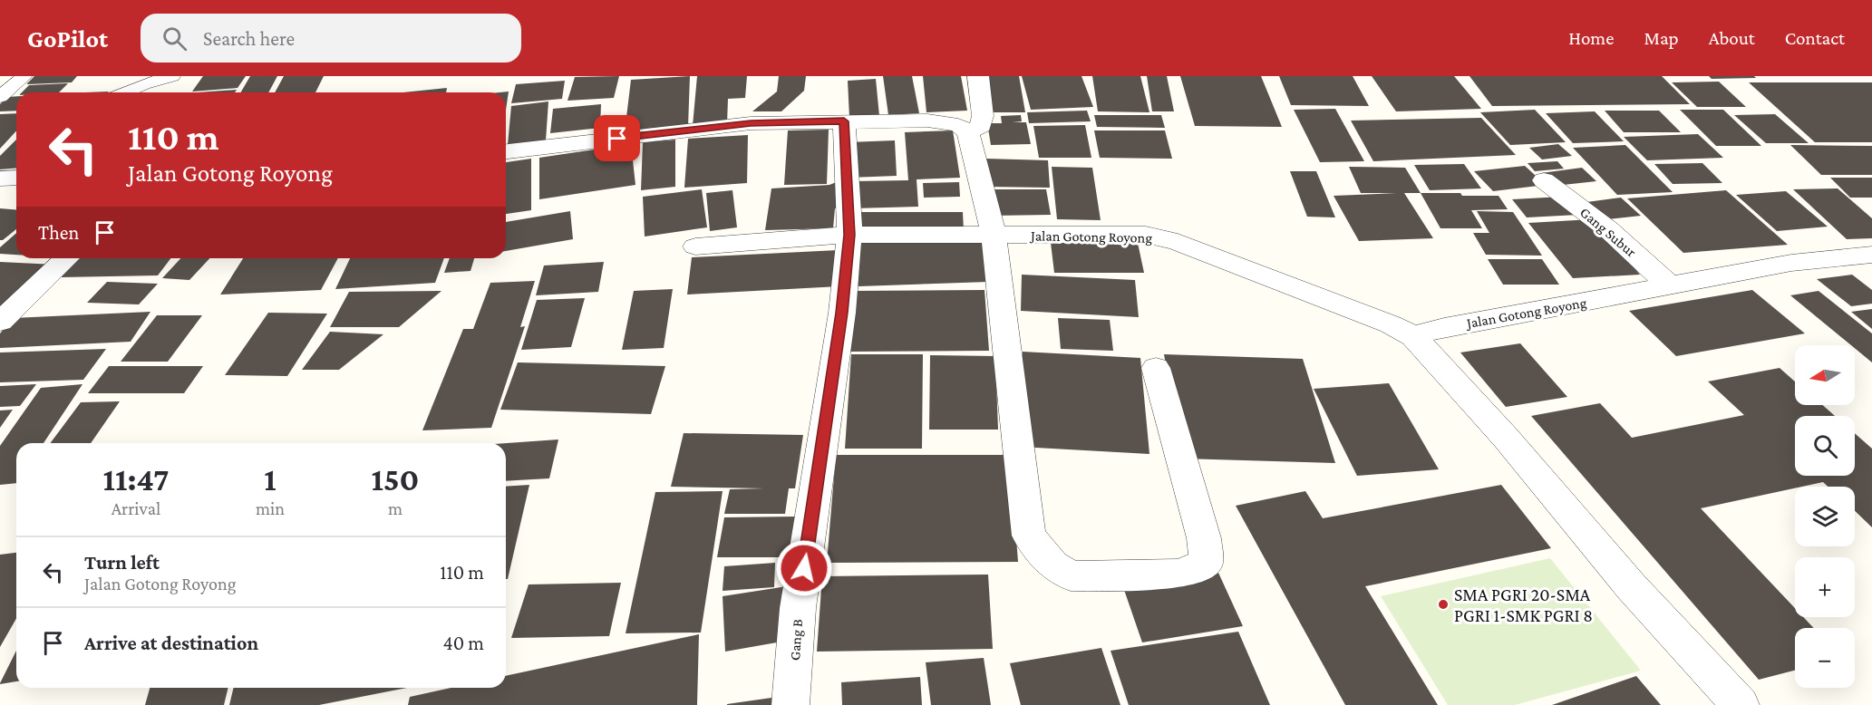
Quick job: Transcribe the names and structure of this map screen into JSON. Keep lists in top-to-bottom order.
{
  "streets": {
    "street": ["Gang Subur", "Jalan Gotong Royong", "Gang B"]
  },
  "crossings": [
    ["Gang Subur", "Jalan Gotong Royong"],
    ["Jalan Gotong Royong", "Gang B"]
  ],
  "places": ["SMA PGRI 20-SMA PGRI 1-SMK PGRI 8"],
  "north": "left",
  "page": {
    "header": "GoPilot",
    "search": "Search here",
    "nav": [
      "Home",
      "Map",
      "About",
      "Contact"
    ],
    "turn": ["110 m", "Jalan Gotong Royong"],
    "then": "Then",
    "map_buttons": ["+", "−"],
    "eta": [
      "11:47",
      "Arrival",
      "1",
      "min",
      "150",
      "m"
    ],
    "list": [
      {
        "name": "Turn left",
        "note": "Jalan Gotong Royong",
        "value": "110 m"
      },
      {
        "name": "Arrive at destination",
        "value": "40 m"
      }
    ]
  }
}
